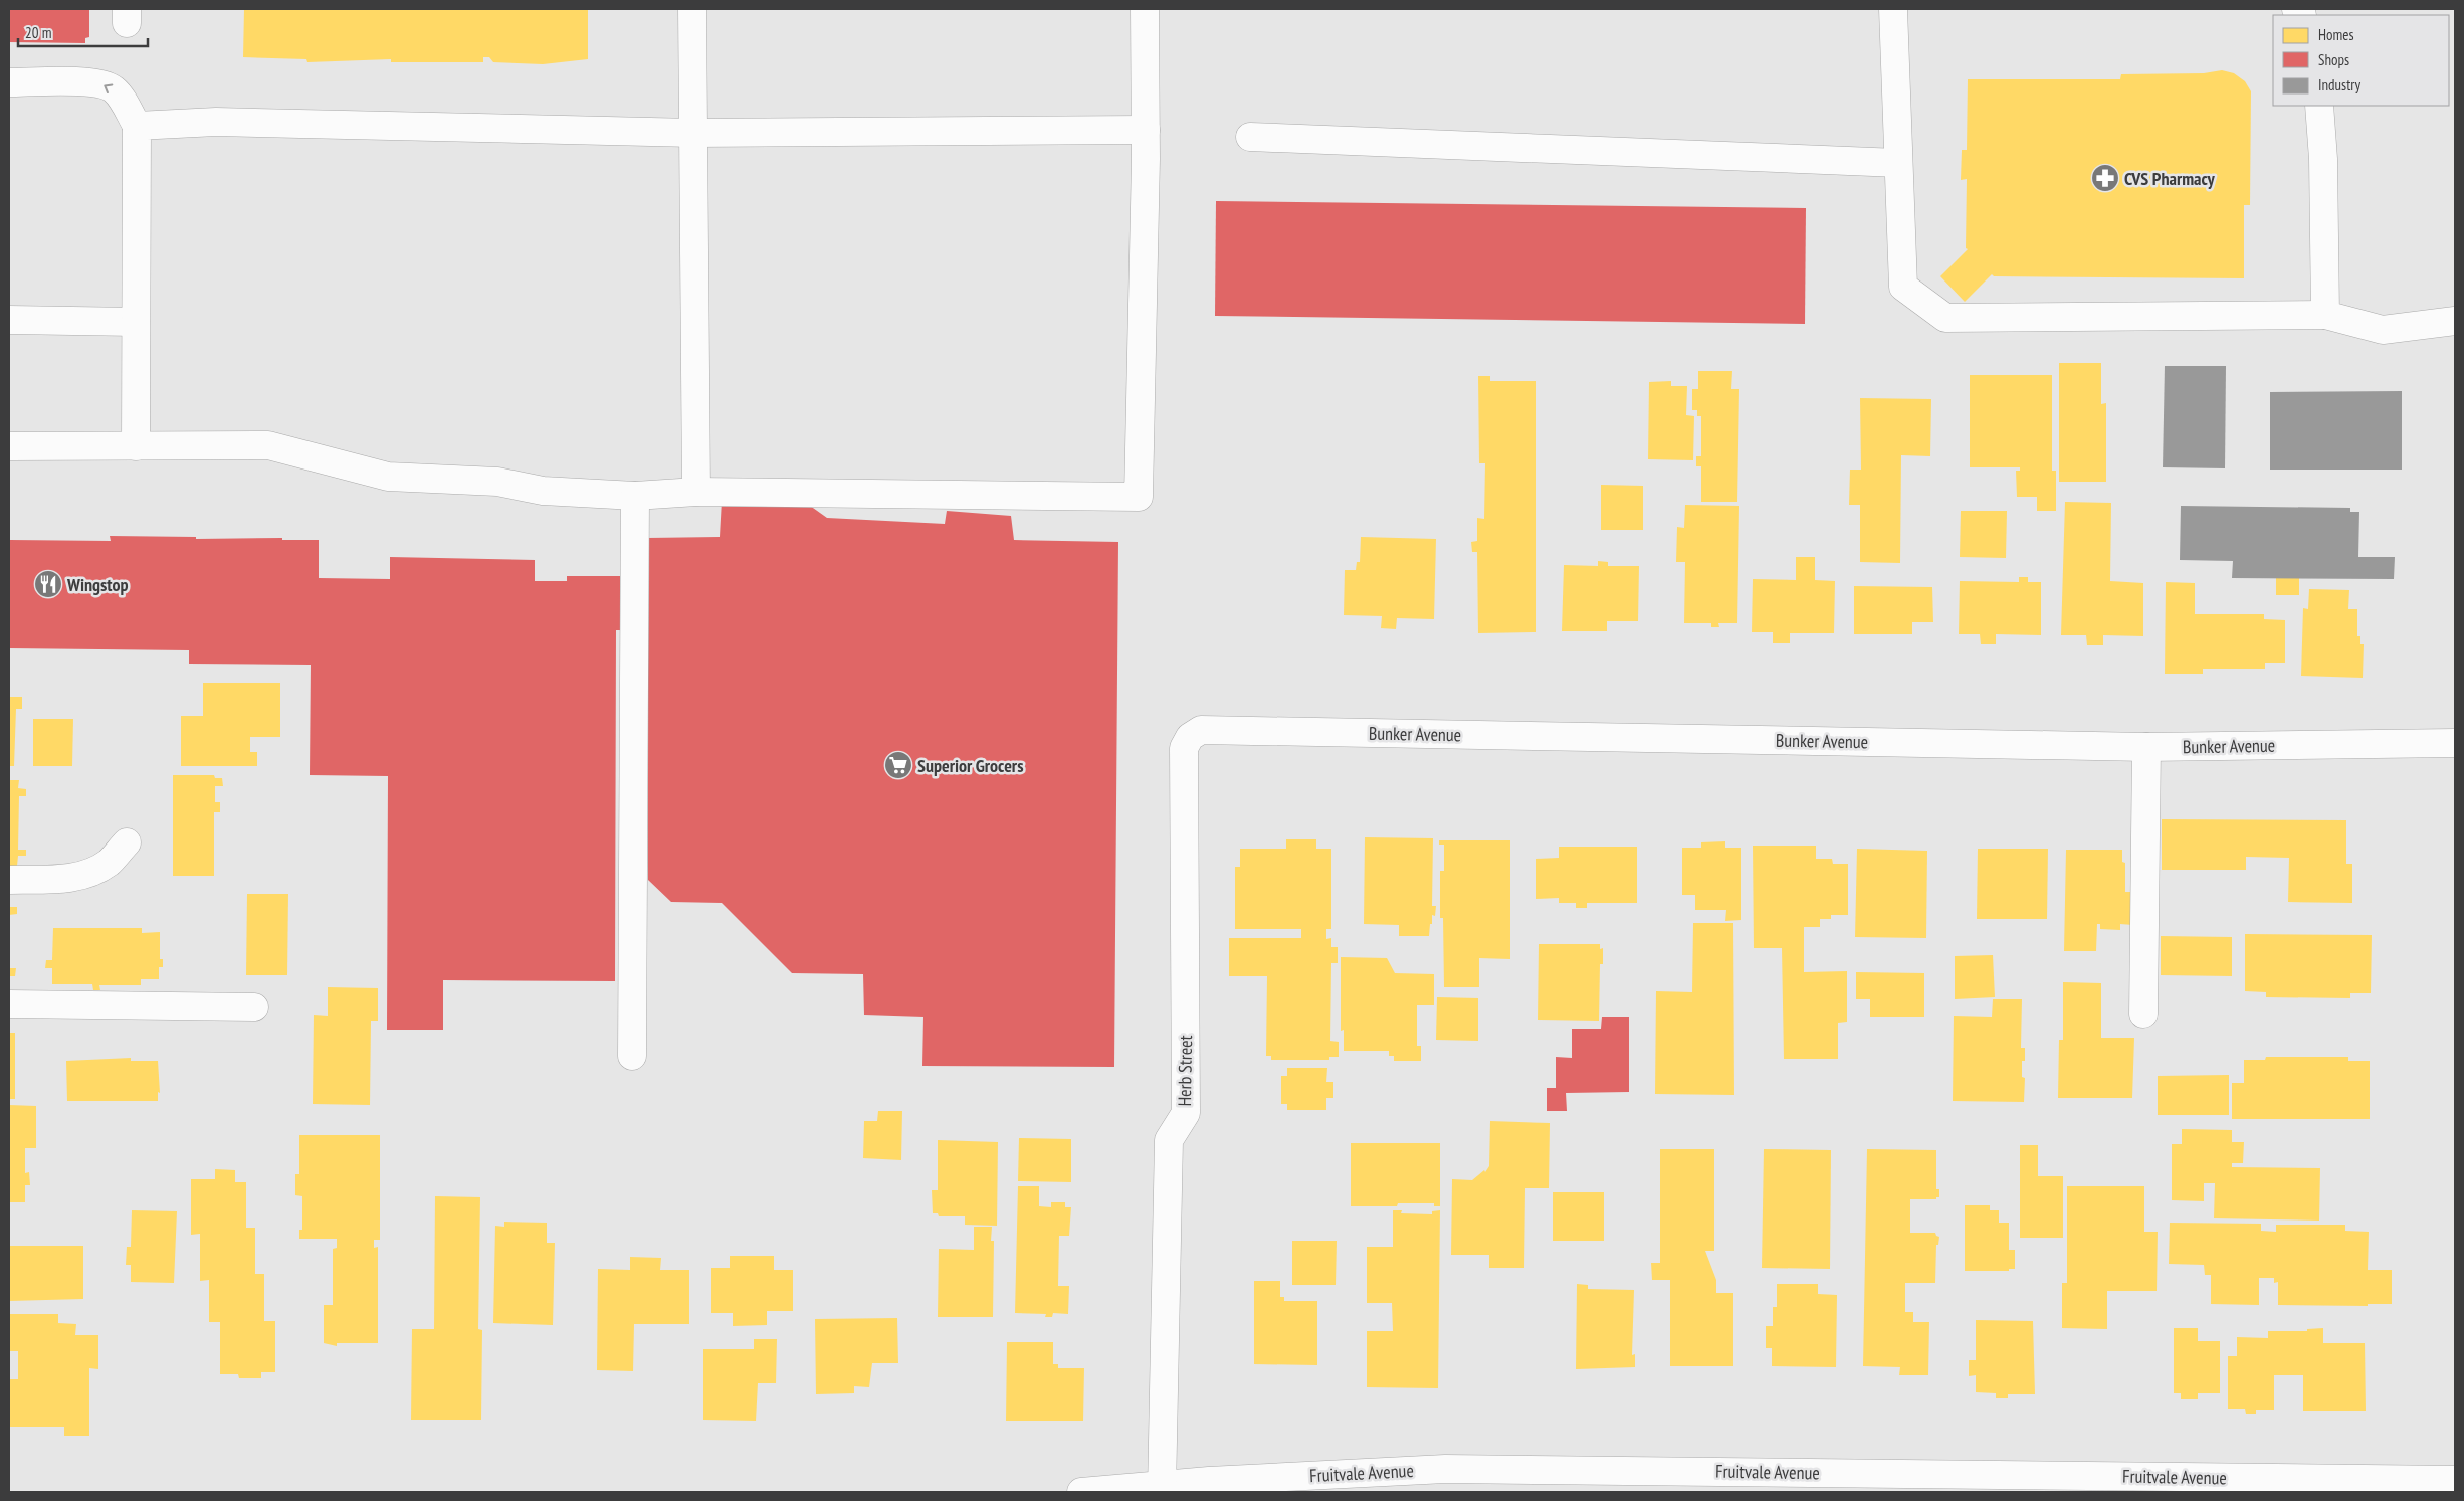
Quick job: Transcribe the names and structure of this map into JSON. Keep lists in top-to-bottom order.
{
  "streets": {
    "street": ["Bunker Avenue", "Herb Street", "Fruitvale Avenue"]
  },
  "crossings": [
    ["Bunker Avenue", "Herb Street"],
    ["Herb Street", "Fruitvale Avenue"]
  ],
  "places": {
    "pharmacy": ["CVS Pharmacy"],
    "restaurant": ["Wingstop"],
    "supermarket": ["Superior Grocers"]
  },
  "legend": ["Homes", "Shops", "Industry"],
  "scale_bar": "20 m"
}
